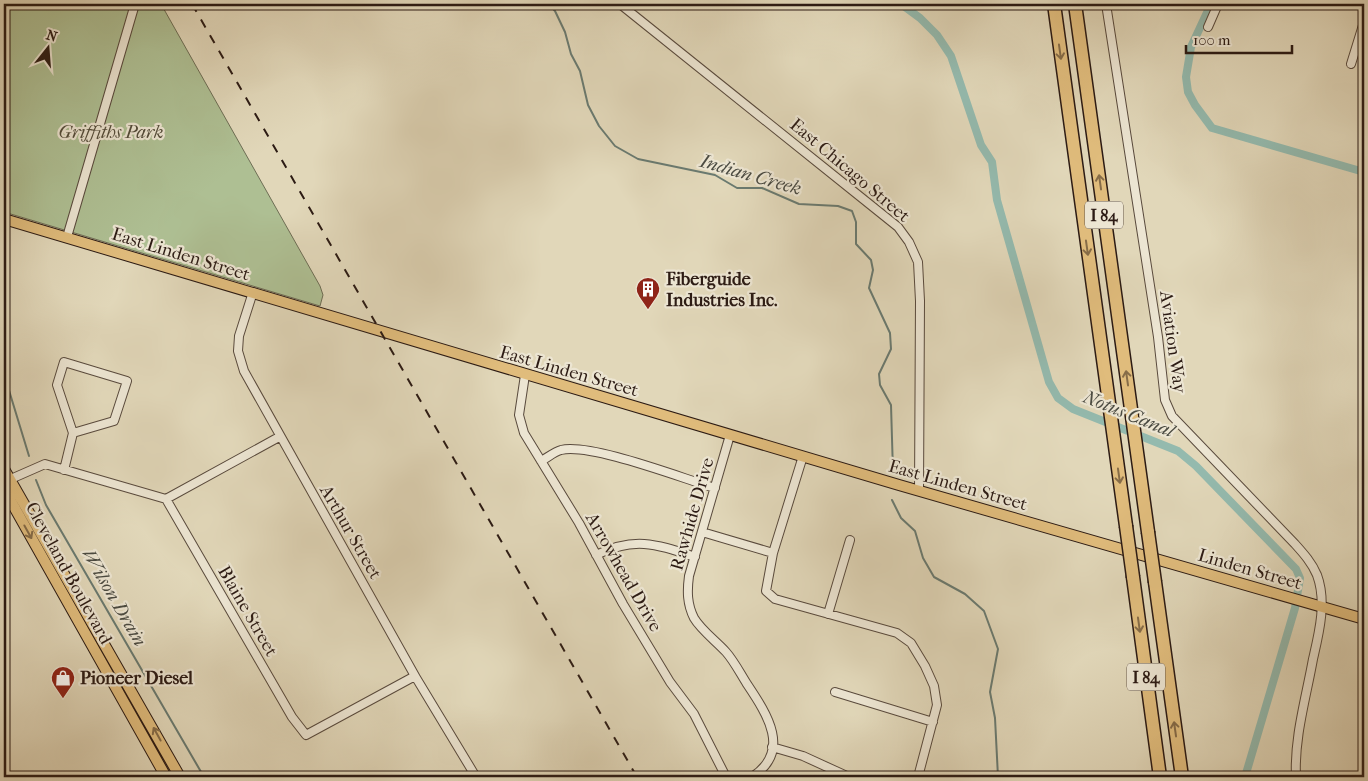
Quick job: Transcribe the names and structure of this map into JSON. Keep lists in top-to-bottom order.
{
  "streets": {
    "highway": ["I 84"],
    "main road": ["East Linden Street", "Linden Street", "Cleveland Boulevard"],
    "street": [
      "East Chicago Street",
      "Aviation Way",
      "Rawhide Drive",
      "Arthur Street",
      "Arrowhead Drive",
      "Blaine Street"
    ]
  },
  "crossings": [
    ["East Chicago Street", "East Linden Street"],
    ["East Linden Street", "Rawhide Drive"],
    ["East Linden Street", "Arthur Street"],
    ["East Linden Street", "Linden Street"],
    ["East Linden Street", "Arrowhead Drive"],
    ["Aviation Way", "Linden Street"],
    ["Arthur Street", "Blaine Street"]
  ],
  "water": ["Indian Creek", "Notus Canal", "Wilson Drain"],
  "parks": ["Griffiths Park"],
  "places": {
    "building": ["Fiberguide Industries Inc."],
    "shop": ["Pioneer Diesel"]
  },
  "scale_bar": "100 m",
  "north": "top"
}
